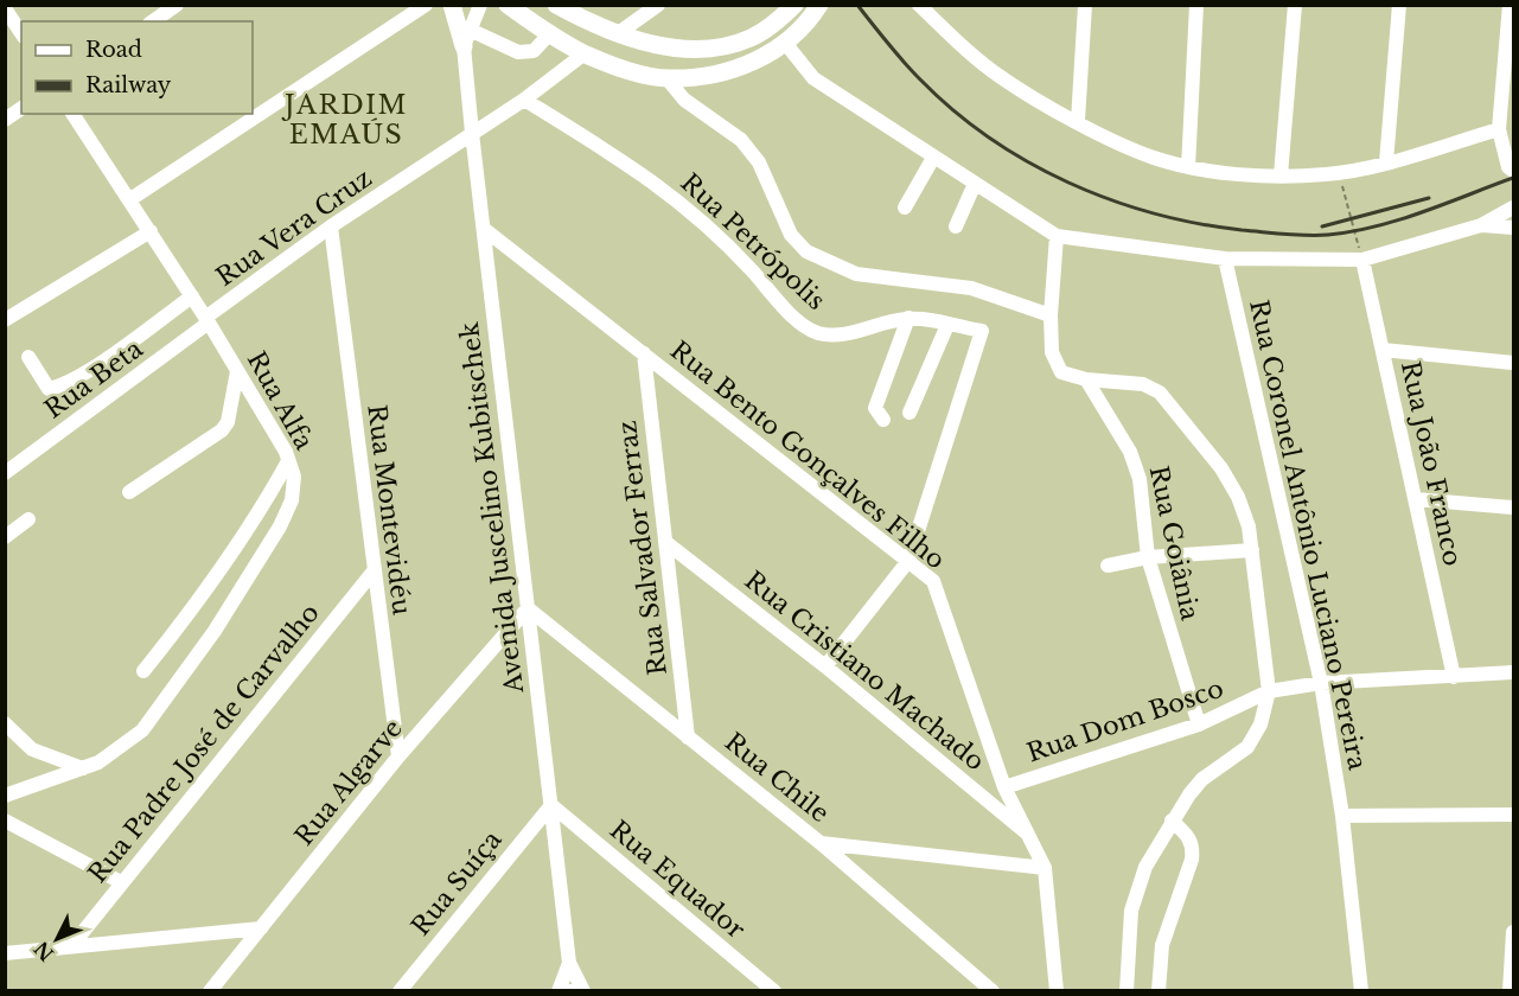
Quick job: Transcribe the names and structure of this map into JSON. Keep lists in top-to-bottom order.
{
  "streets": {
    "street": [
      "Rua Vera Cruz",
      "Rua Petrópolis",
      "Rua Beta",
      "Rua Alfa",
      "Rua Bento Gonçalves Filho",
      "Rua João Franco",
      "Avenida Juscelino Kubitschek",
      "Rua Montevidéu",
      "Rua Coronel Antônio Luciano Pereira",
      "Rua Goiânia",
      "Rua Salvador Ferraz",
      "Rua Cristiano Machado",
      "Rua Dom Bosco",
      "Rua Padre José de Carvalho",
      "Rua Chile",
      "Rua Algarve",
      "Rua Equador",
      "Rua Suíça"
    ]
  },
  "crossings": [
    ["Rua Vera Cruz", "Rua Petrópolis"],
    ["Rua Vera Cruz", "Rua Beta"],
    ["Rua Vera Cruz", "Rua Alfa"],
    ["Rua Vera Cruz", "Avenida Juscelino Kubitschek"],
    ["Rua Vera Cruz", "Rua Montevidéu"],
    ["Rua Petrópolis", "Rua Bento Gonçalves Filho"],
    ["Rua Petrópolis", "Rua Cristiano Machado"],
    ["Rua Beta", "Rua Alfa"],
    ["Rua Bento Gonçalves Filho", "Avenida Juscelino Kubitschek"],
    ["Rua Bento Gonçalves Filho", "Rua Salvador Ferraz"],
    ["Rua Bento Gonçalves Filho", "Rua Cristiano Machado"],
    ["Rua Bento Gonçalves Filho", "Rua Dom Bosco"],
    ["Rua João Franco", "Rua Dom Bosco"],
    ["Avenida Juscelino Kubitschek", "Rua Chile"],
    ["Avenida Juscelino Kubitschek", "Rua Algarve"],
    ["Avenida Juscelino Kubitschek", "Rua Equador"],
    ["Avenida Juscelino Kubitschek", "Rua Suíça"],
    ["Rua Montevidéu", "Rua Padre José de Carvalho"],
    ["Rua Montevidéu", "Rua Algarve"],
    ["Rua Coronel Antônio Luciano Pereira", "Rua Dom Bosco"],
    ["Rua Goiânia", "Rua Dom Bosco"],
    ["Rua Salvador Ferraz", "Rua Cristiano Machado"],
    ["Rua Salvador Ferraz", "Rua Chile"],
    ["Rua Chile", "Rua Algarve"],
    ["Rua Equador", "Rua Suíça"]
  ],
  "districts": ["JARDIM EMAÚS"],
  "legend": ["Road", "Railway"],
  "north": "bottom left"
}
